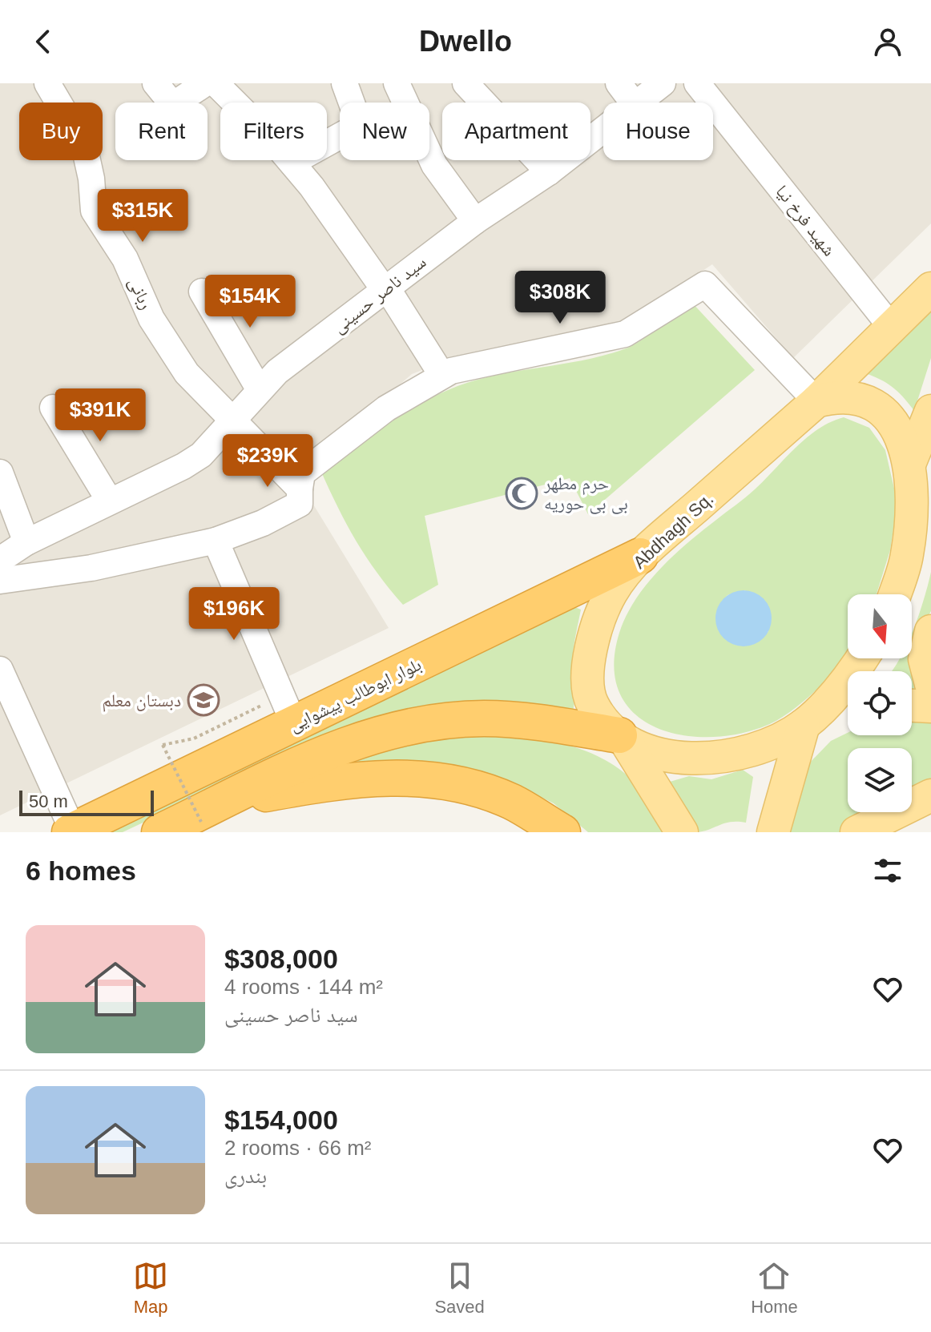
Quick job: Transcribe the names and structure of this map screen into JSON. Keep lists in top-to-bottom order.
{
  "streets": {
    "highway": ["بلوار ابوطالب پیشوایی"],
    "main road": ["Abdhagh Sq."],
    "street": ["شهید فرخ نیا", "ربانی", "سید ناصر حسینی"]
  },
  "crossings": [
    ["شهید فرخ نیا", "Abdhagh Sq."],
    ["ربانی", "سید ناصر حسینی"],
    ["Abdhagh Sq.", "بلوار ابوطالب پیشوایی"]
  ],
  "places": {
    "mosque": ["حرم مطهر بی بی حوریه"],
    "school or university": ["دبستان معلم"]
  },
  "scale_bar": "50 m",
  "north": "bottom",
  "page": {
    "header": "Dwello",
    "chip": [
      "Buy",
      "Rent",
      "Filters",
      "New",
      "Apartment",
      "House"
    ],
    "price": [
      "$315K",
      "$308K",
      "$154K",
      "$391K",
      "$239K",
      "$196K"
    ],
    "scale": "50 m",
    "heading": "6 homes",
    "list": [
      {
        "name": "$308,000",
        "note": "4 rooms · 144 m² · سید ناصر حسینی"
      },
      {
        "name": "$154,000",
        "note": "2 rooms · 66 m² · بندری"
      }
    ],
    "tabs": ["Map", "Saved", "Home"]
  }
}
